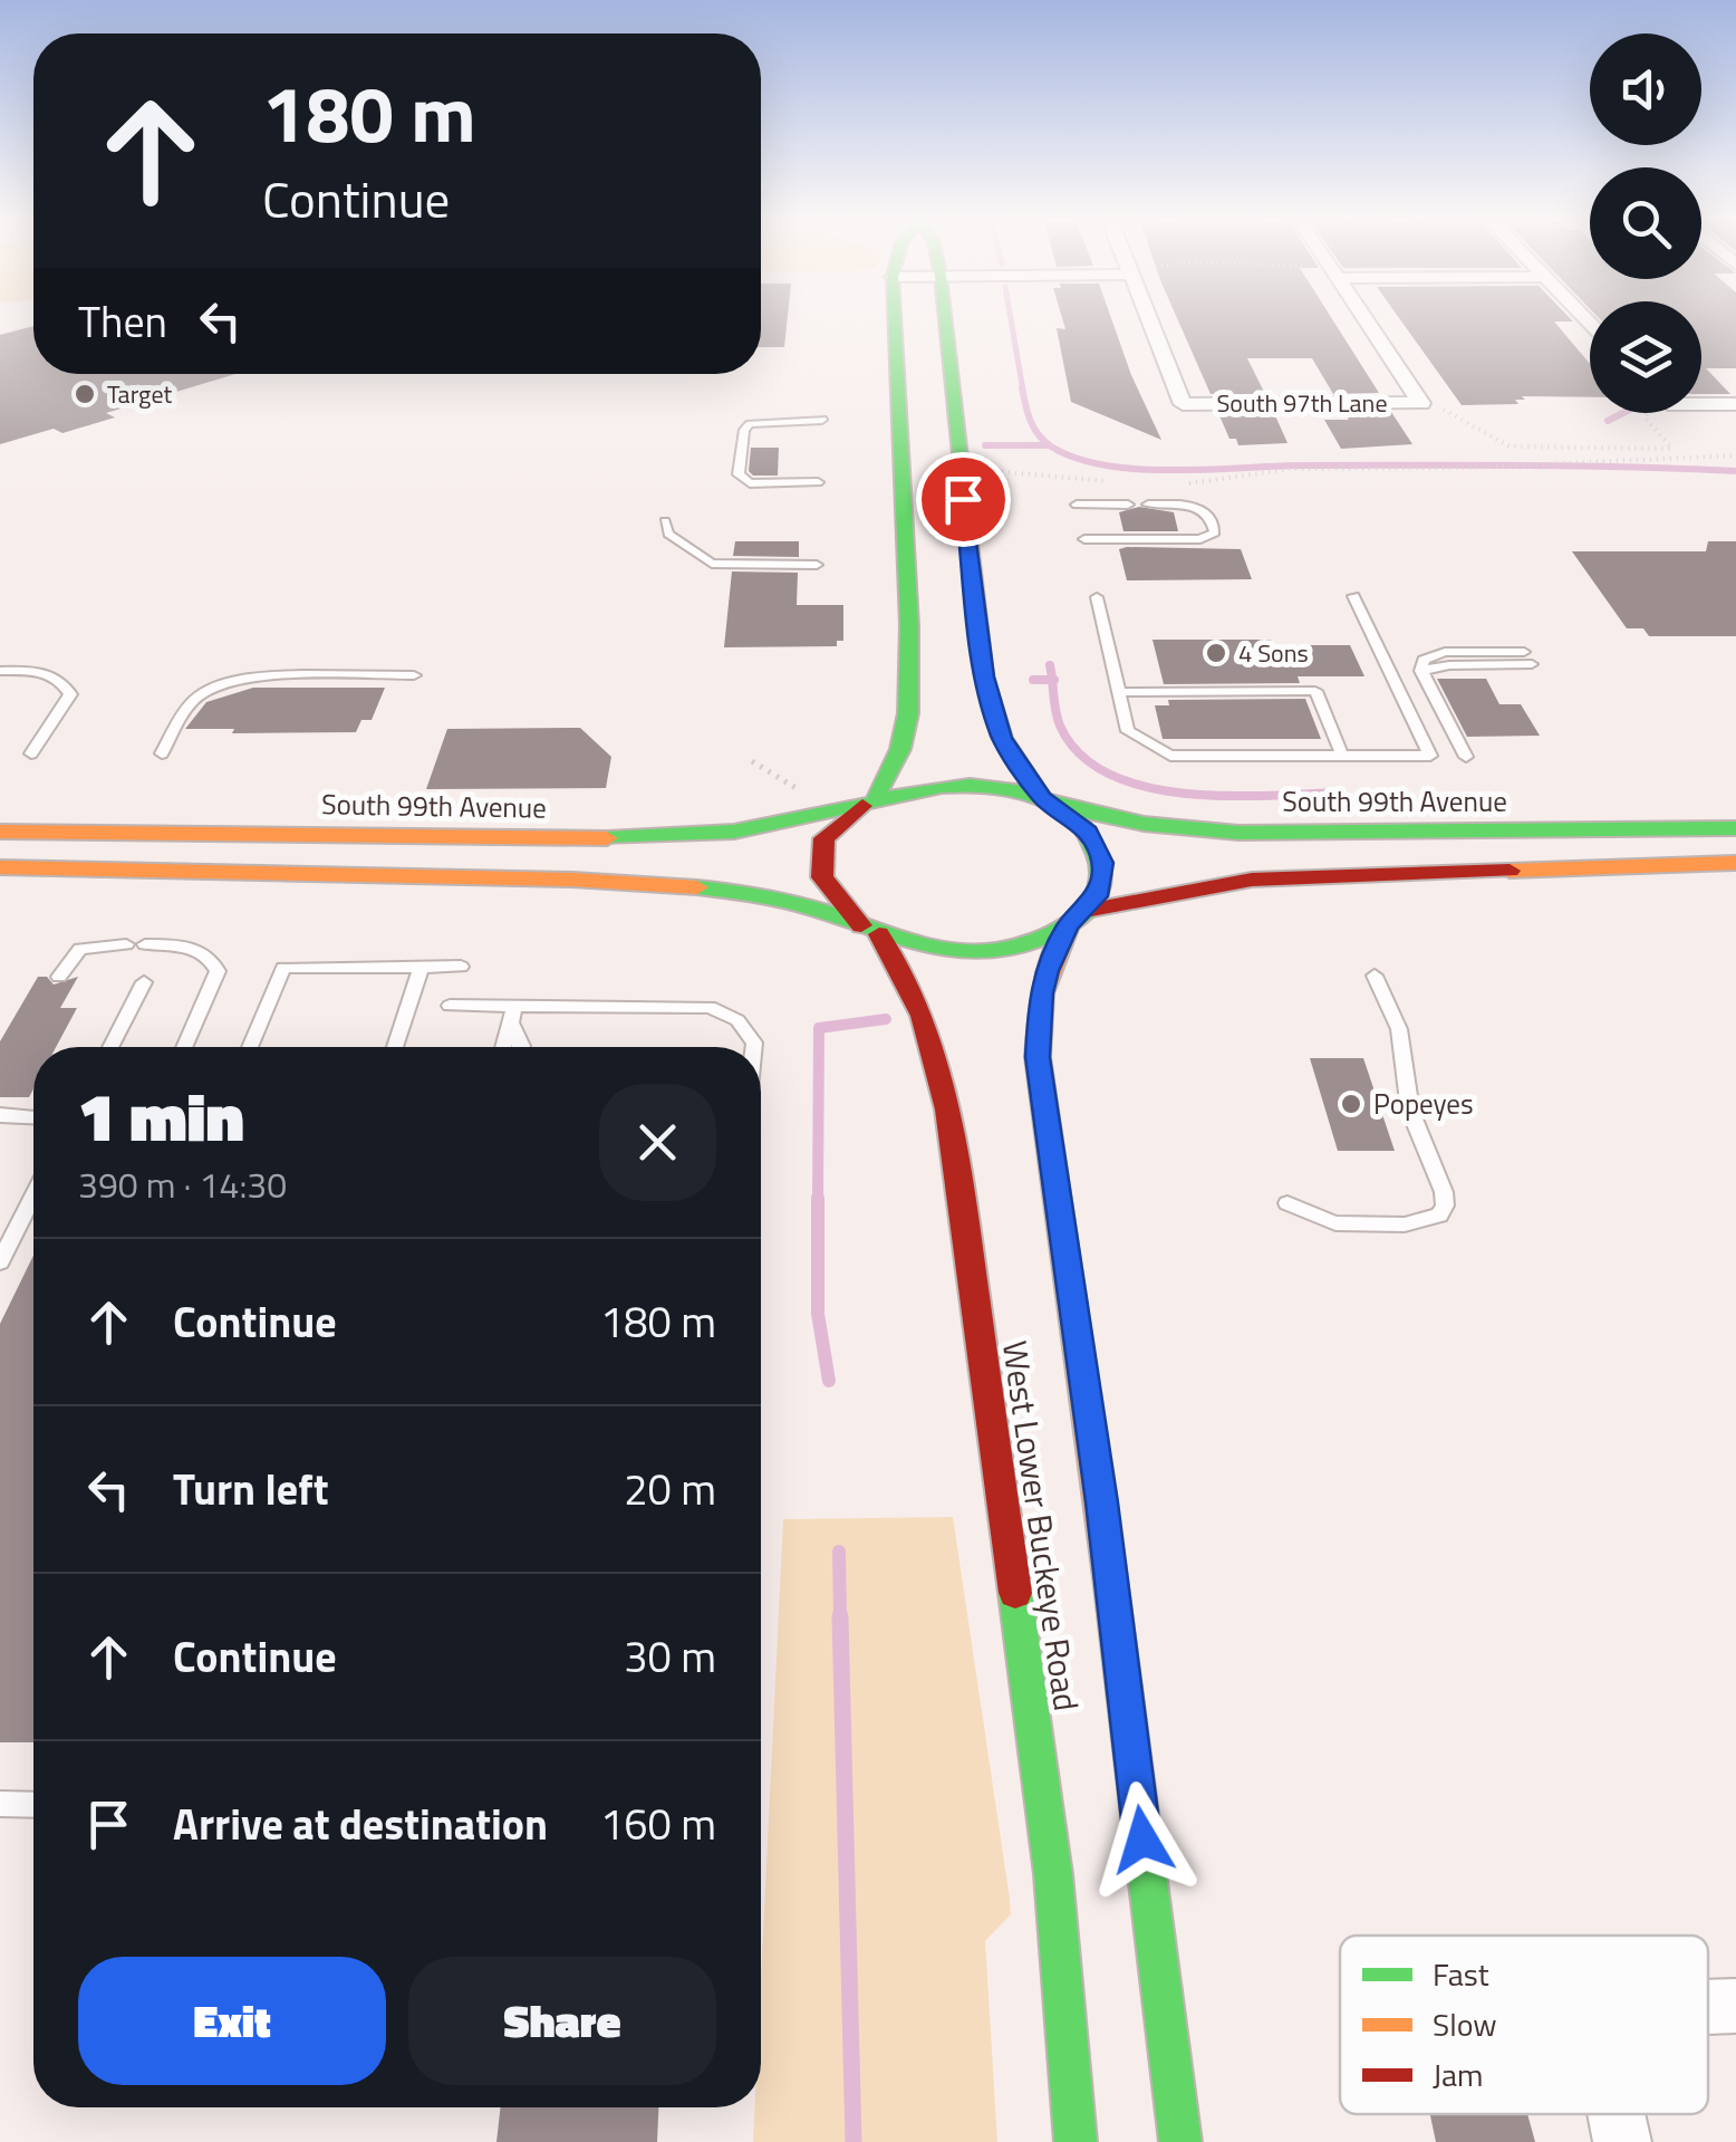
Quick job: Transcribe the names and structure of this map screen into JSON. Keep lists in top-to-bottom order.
{
  "streets": {
    "main road": ["South 99th Avenue", "West Lower Buckeye Road"],
    "street": ["South 97th Lane"]
  },
  "crossings": [
    ["South 99th Avenue", "West Lower Buckeye Road"]
  ],
  "places": ["Target", "4 Sons", "Popeyes"],
  "legend": ["Fast", "Slow", "Jam"],
  "page": {
    "turn": ["180 m", "Continue"],
    "then": "Then",
    "heading": ["1 min", "390 m · 14:30"],
    "list": [
      {
        "name": "Continue",
        "value": "180 m"
      },
      {
        "name": "Turn left",
        "value": "20 m"
      },
      {
        "name": "Continue",
        "value": "30 m"
      },
      {
        "name": "Arrive at destination",
        "value": "160 m"
      }
    ],
    "buttons": ["Exit", "Share"]
  }
}
